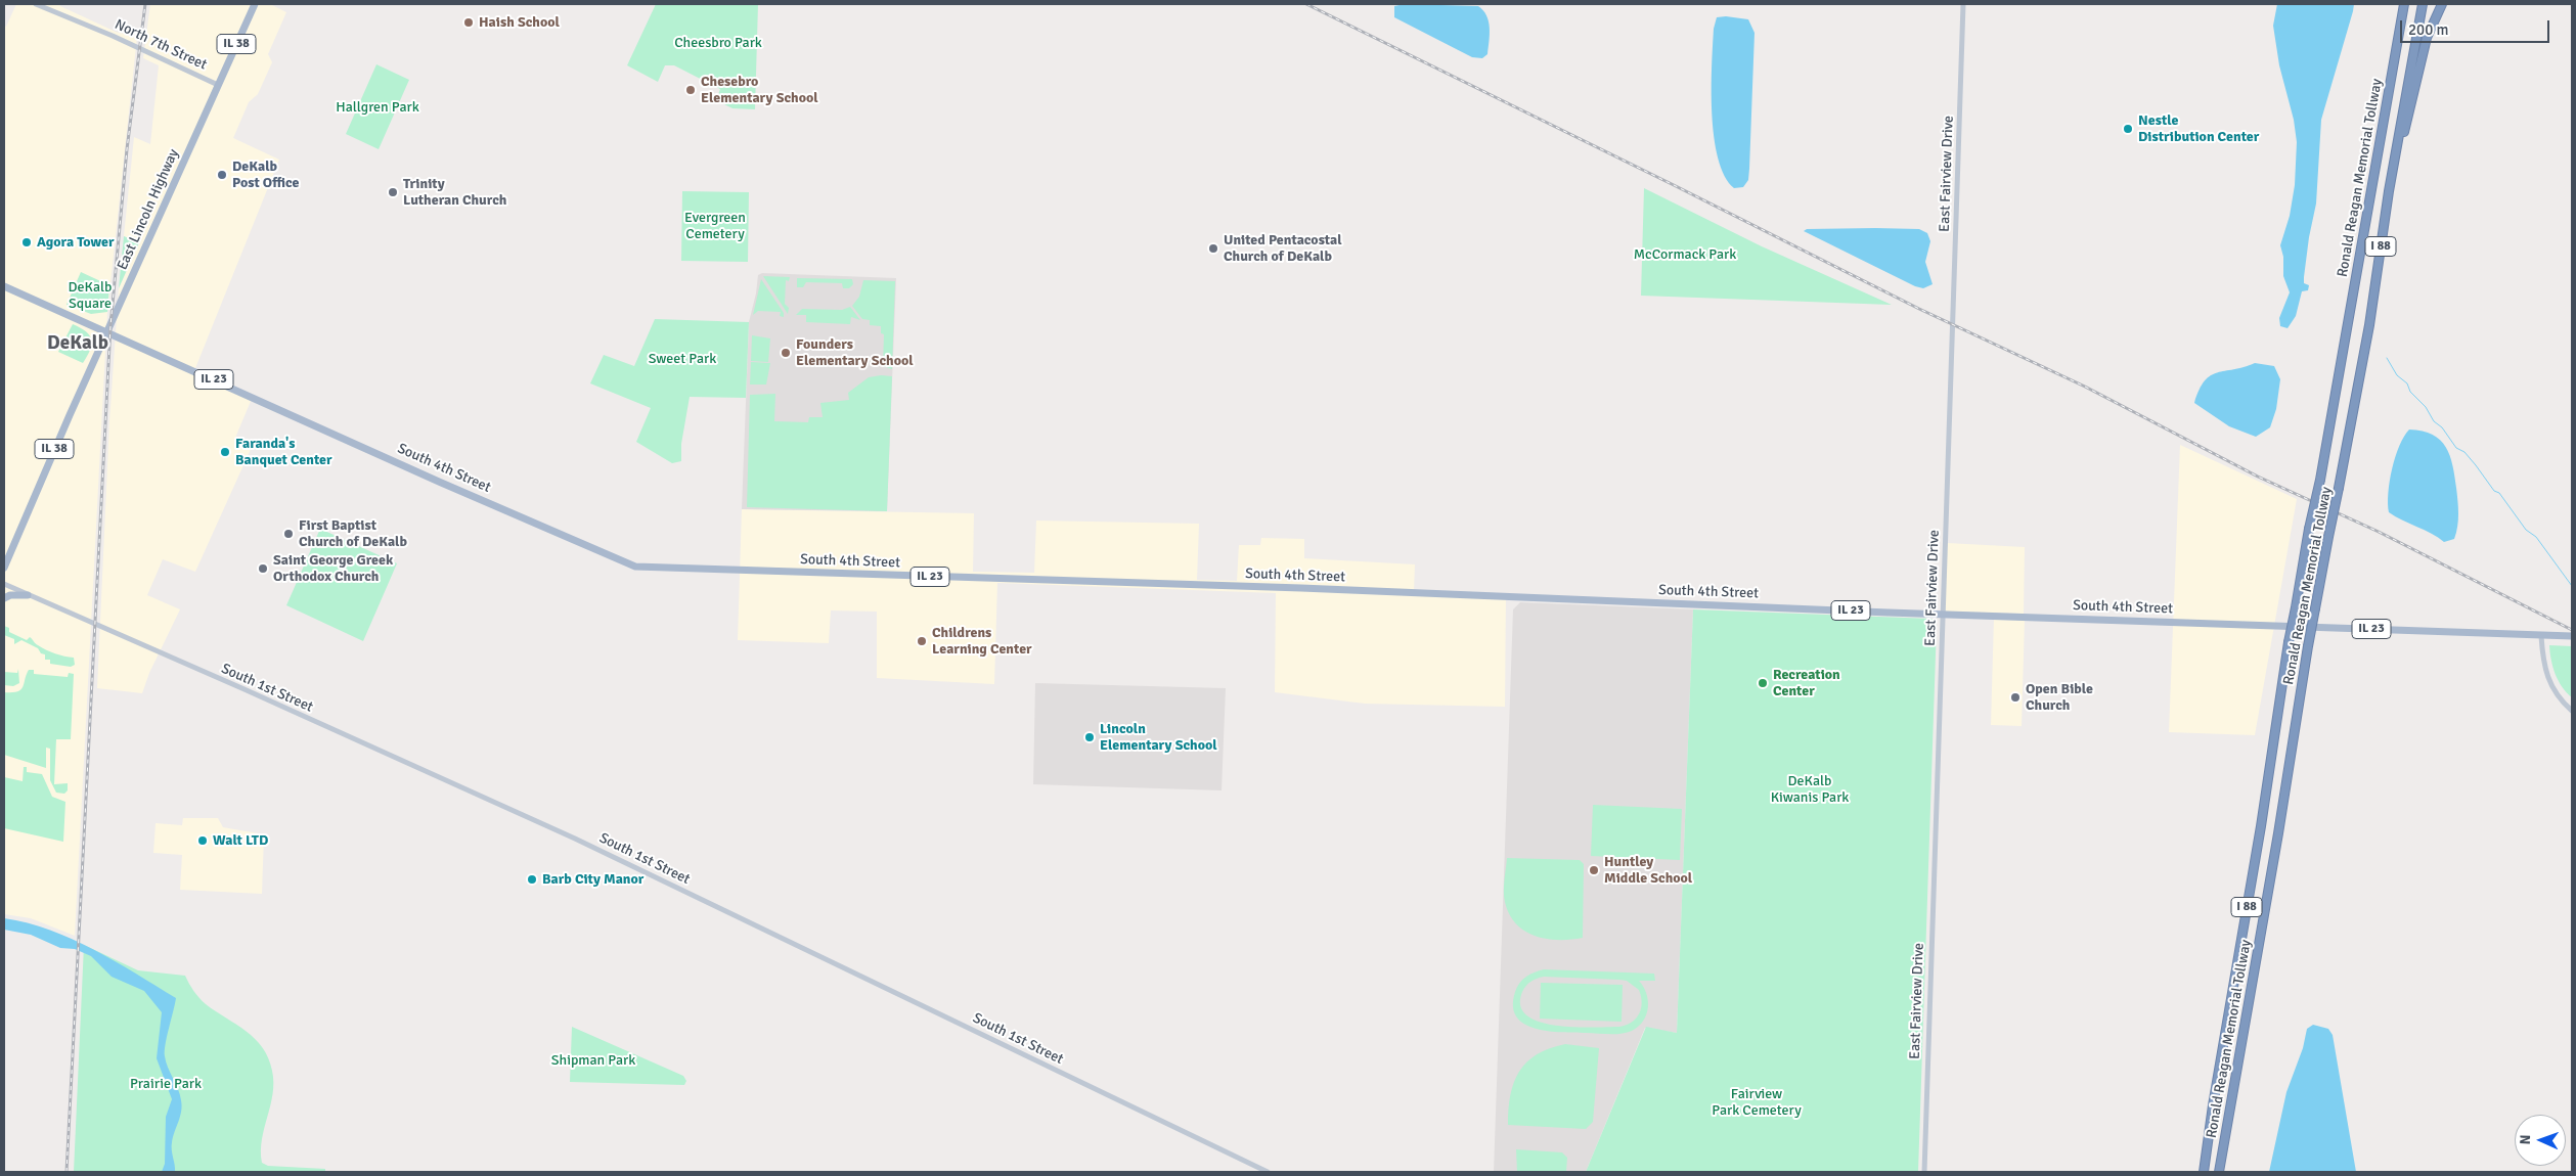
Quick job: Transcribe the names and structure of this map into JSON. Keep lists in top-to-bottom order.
{
  "streets": {
    "highway": ["Ronald Reagan Memorial Tollway", "I 88"],
    "main road": [
      "IL 38",
      "East Lincoln Highway",
      "IL 23",
      "South 4th Street"
    ],
    "street": ["North 7th Street", "East Fairview Drive", "South 1st Street"]
  },
  "crossings": [
    ["North 7th Street", "East Lincoln Highway"],
    ["East Fairview Drive", "South 4th Street"],
    ["East Lincoln Highway", "South 4th Street"]
  ],
  "districts": ["DeKalb"],
  "parks": [
    "Cheesbro Park",
    "Hallgren Park",
    "Evergreen Cemetery",
    "McCormack Park",
    "DeKalb Square",
    "Sweet Park",
    "DeKalb Kiwanis Park",
    "Shipman Park",
    "Prairie Park",
    "Fairview Park Cemetery"
  ],
  "places": [
    "Haish School",
    "Chesebro Elementary School",
    "Nestle Distribution Center",
    "DeKalb Post Office",
    "Trinity Lutheran Church",
    "Agora Tower",
    "United Pentacostal Church of DeKalb",
    "Founders Elementary School",
    "Faranda's Banquet Center",
    "First Baptist Church of DeKalb",
    "Saint George Greek Orthodox Church",
    "Childrens Learning Center",
    "Recreation Center",
    "Open Bible Church",
    "Lincoln Elementary School",
    "Walt LTD",
    "Huntley Middle School",
    "Barb City Manor"
  ],
  "scale_bar": "200 m",
  "north": "left"
}
